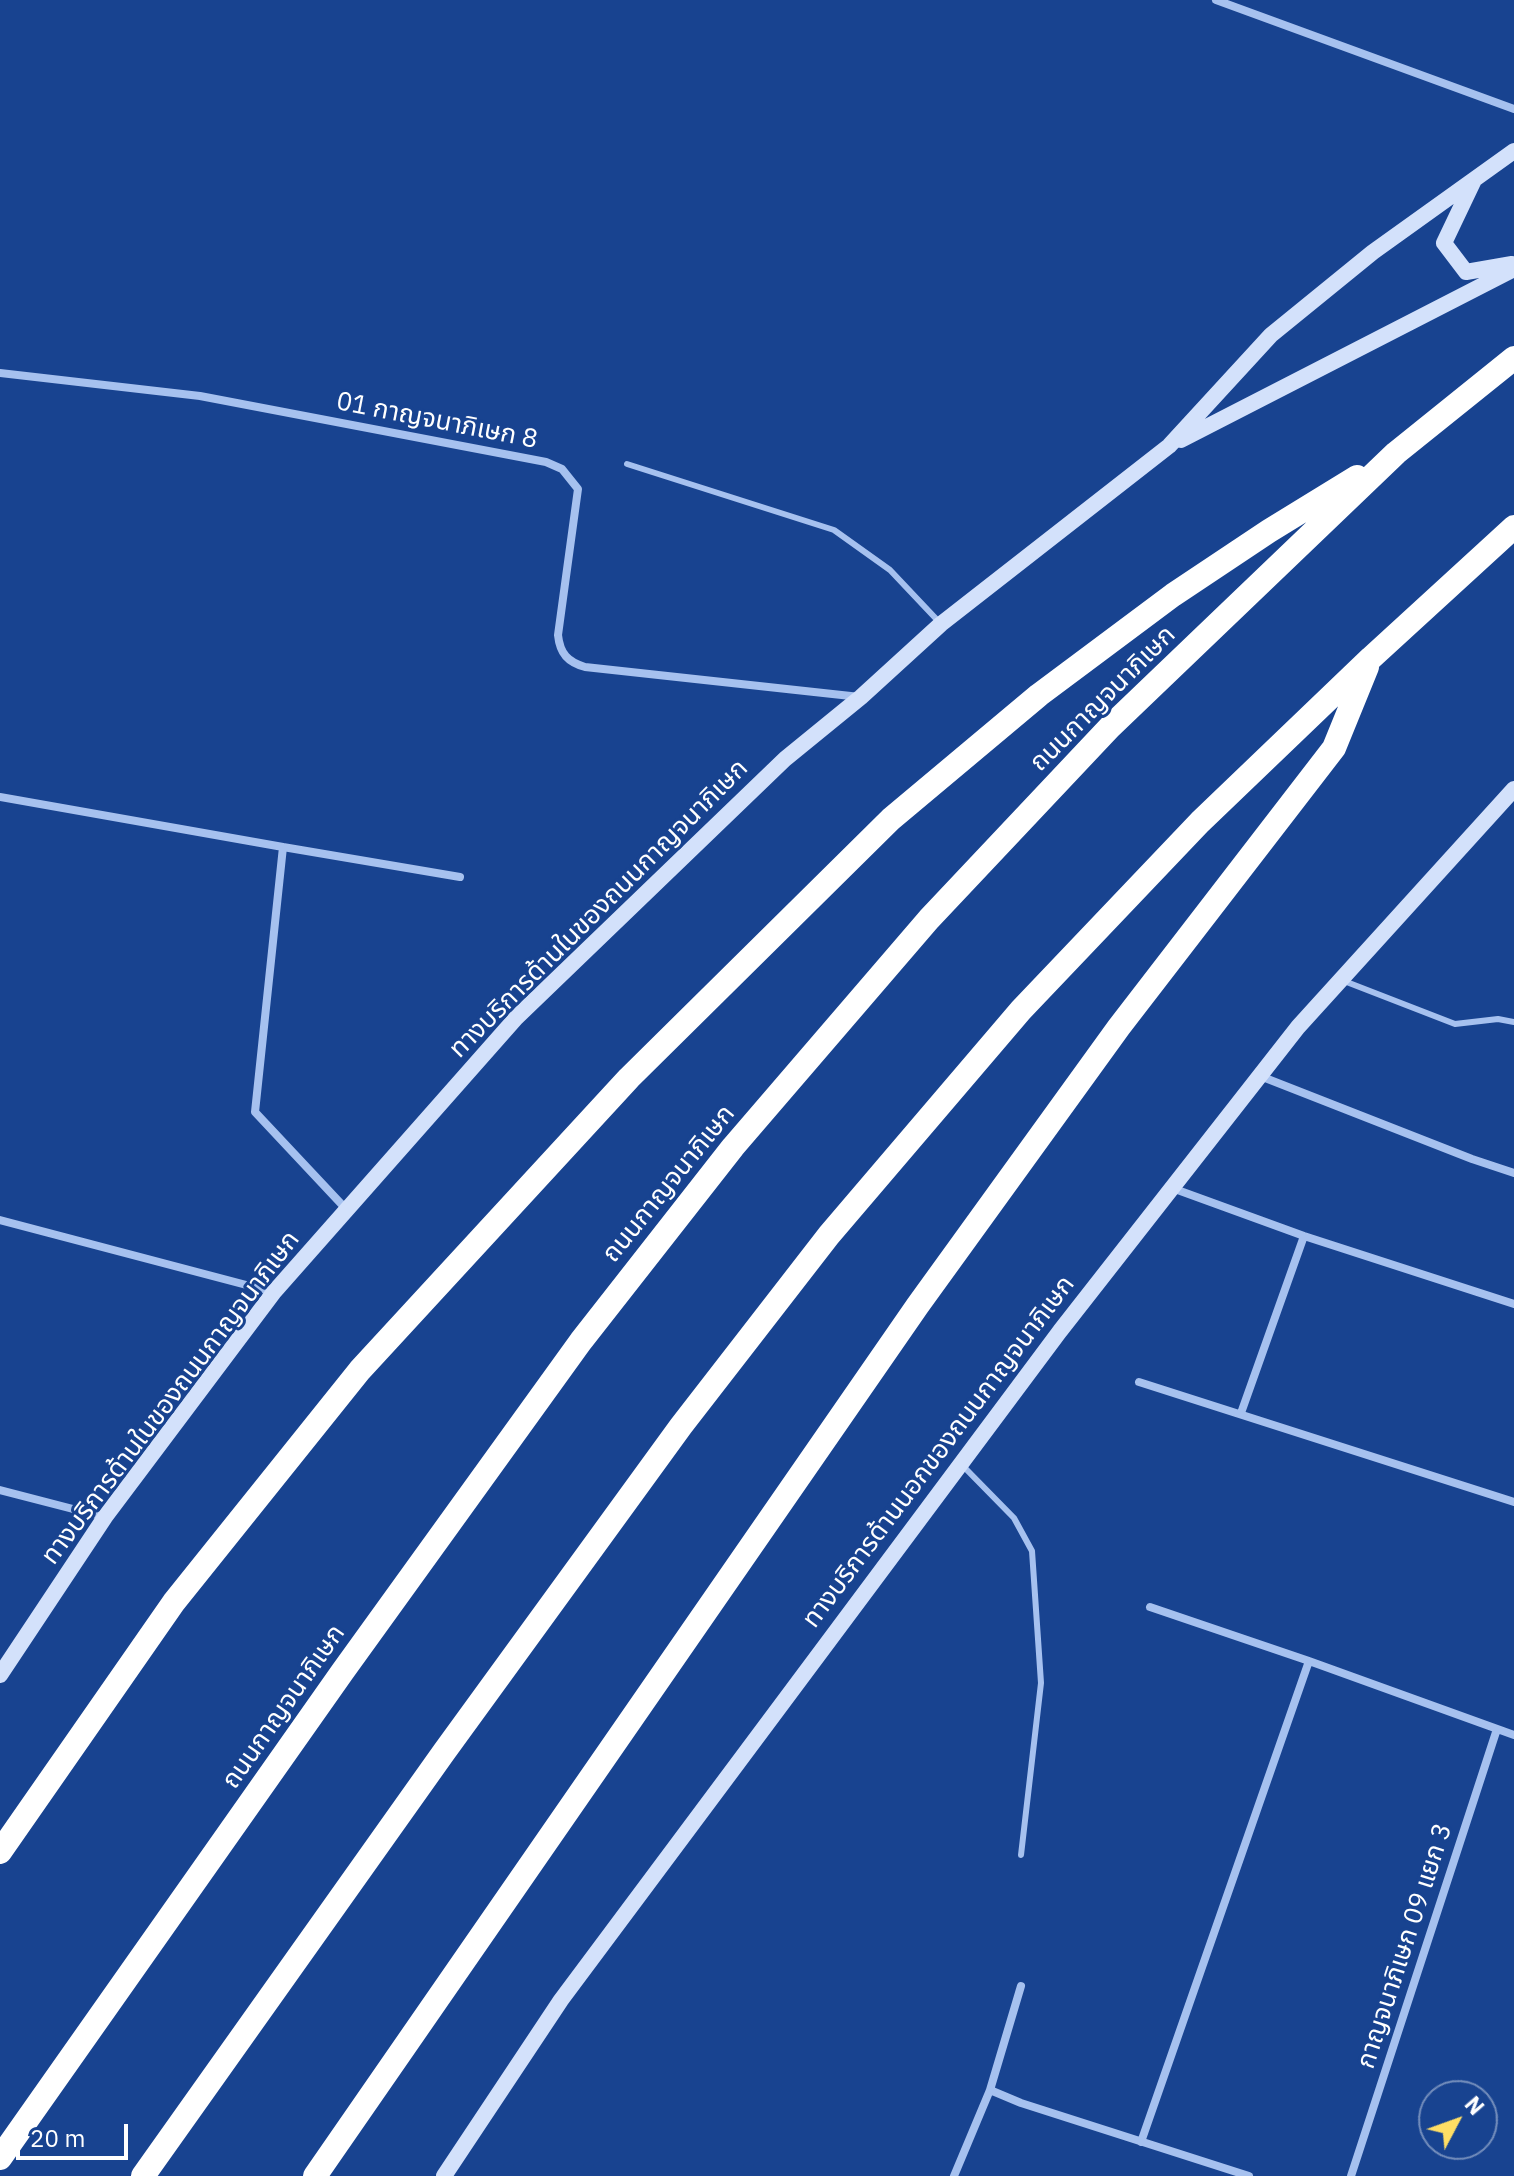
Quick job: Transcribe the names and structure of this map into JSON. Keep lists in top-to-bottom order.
{
  "streets": {
    "highway": ["ถนนกาญจนาภิเษก"],
    "main road": ["ทางบริการด้านในของถนนกาญจนาภิเษก", "ทางบริการด้านนอกของถนนกาญจนาภิเษก"],
    "street": ["01 กาญจนาภิเษก 8", "กาญจนาภิเษก 09 แยก 3"]
  },
  "crossings": [
    ["01 กาญจนาภิเษก 8", "ทางบริการด้านในของถนนกาญจนาภิเษก"]
  ],
  "scale_bar": "20 m",
  "north": "top right"
}
